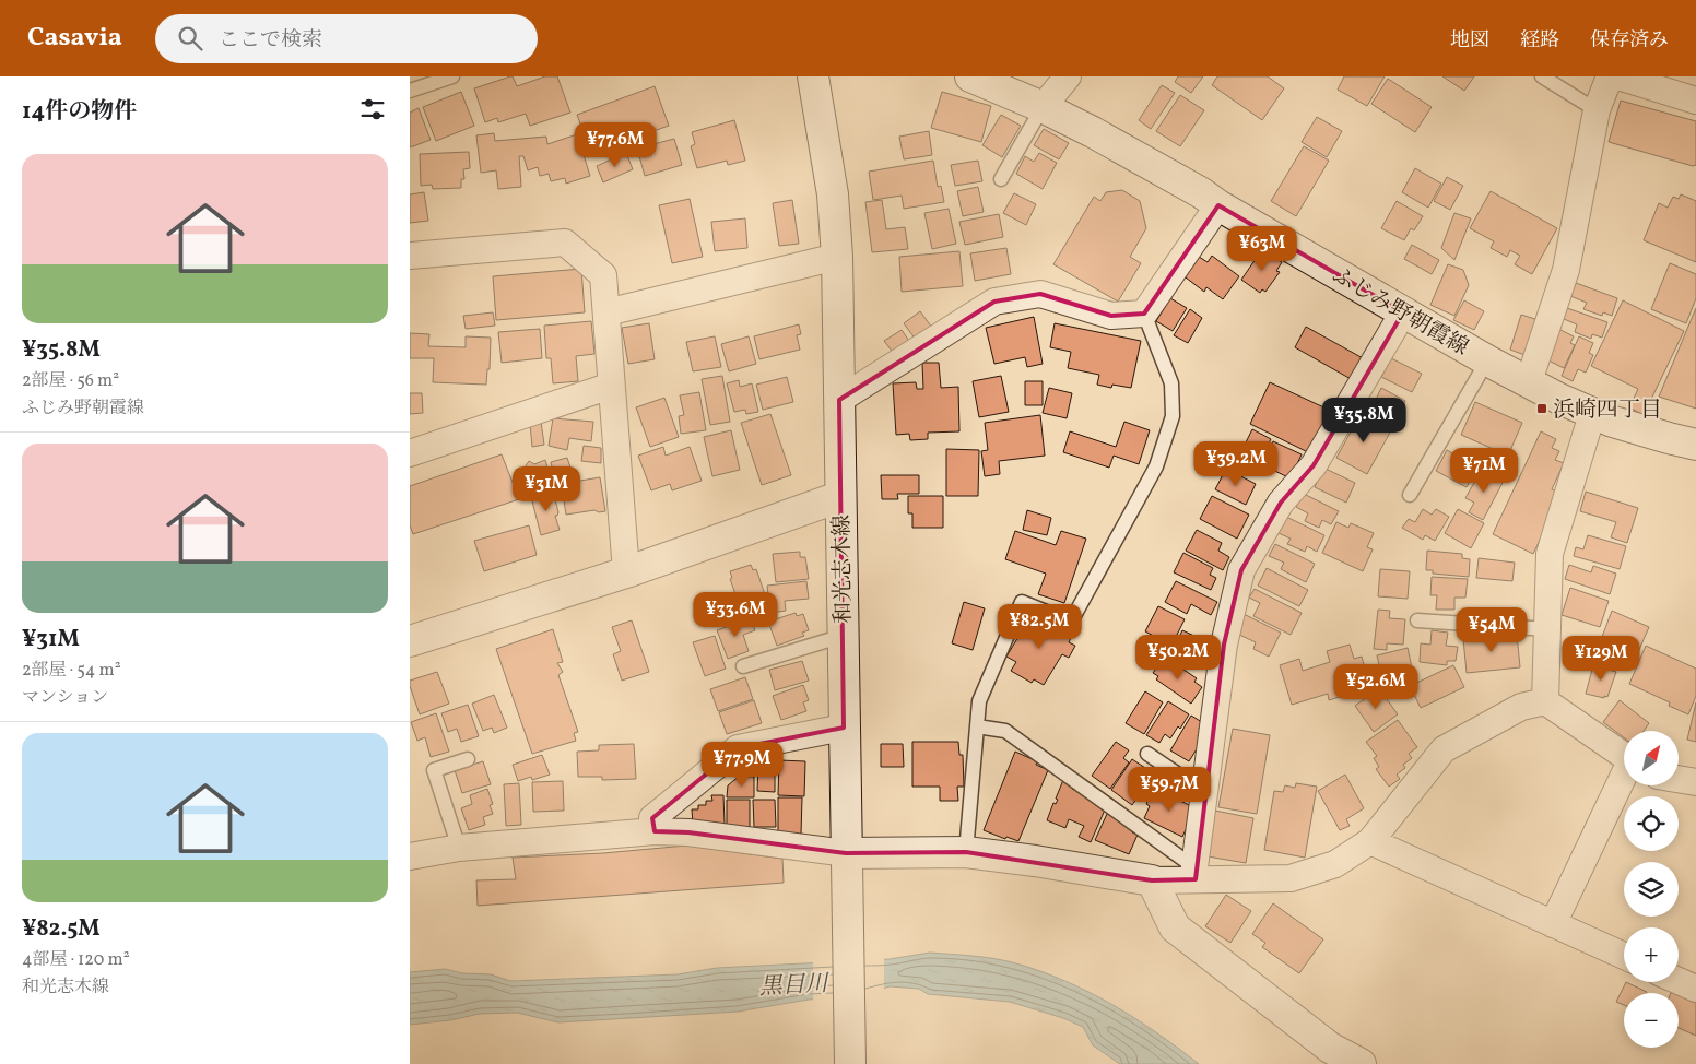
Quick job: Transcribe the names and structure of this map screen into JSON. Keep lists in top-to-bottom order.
{
  "streets": {
    "main road": ["ふじみ野朝霞線", "和光志木線"]
  },
  "water": ["黒目川"],
  "places": {
    "transit": ["浜崎四丁目"]
  },
  "north": "top right",
  "page": {
    "header": "Casavia",
    "search": "ここで検索",
    "nav": ["地図", "経路", "保存済み"],
    "heading": "14件の物件",
    "price": [
      "¥77.6M",
      "¥63M",
      "¥35.8M",
      "¥39.2M",
      "¥71M",
      "¥31M",
      "¥33.6M",
      "¥82.5M",
      "¥54M",
      "¥50.2M",
      "¥129M",
      "¥52.6M",
      "¥77.9M",
      "¥59.7M"
    ],
    "list": [
      {
        "name": "¥35.8M",
        "note": "2部屋 · 56 m² · ふじみ野朝霞線"
      },
      {
        "name": "¥31M",
        "note": "2部屋 · 54 m² · マンション"
      },
      {
        "name": "¥82.5M",
        "note": "4部屋 · 120 m² · 和光志木線"
      }
    ],
    "map_buttons": ["+", "−"]
  }
}
